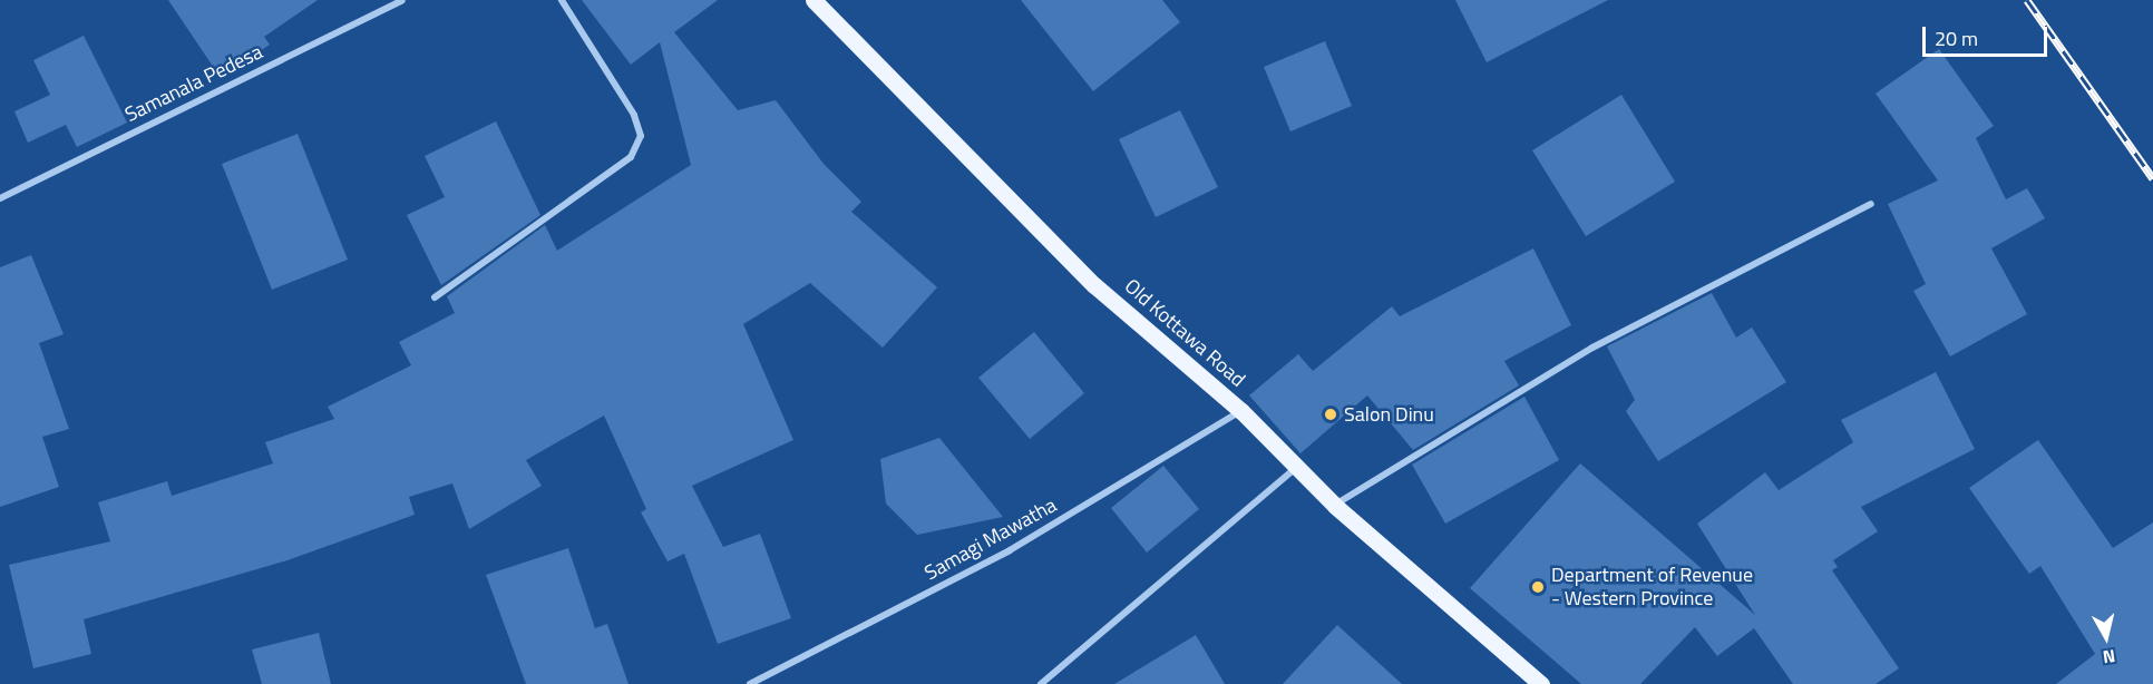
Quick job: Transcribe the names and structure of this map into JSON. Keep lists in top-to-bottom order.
{
  "streets": {
    "main road": ["Old Kottawa Road"],
    "street": ["Samanala Pedesa", "Samagi Mawatha"]
  },
  "crossings": [
    ["Old Kottawa Road", "Samagi Mawatha"]
  ],
  "places": ["Salon Dinu", "Department of Revenue - Western Province"],
  "scale_bar": "20 m",
  "north": "bottom"
}
